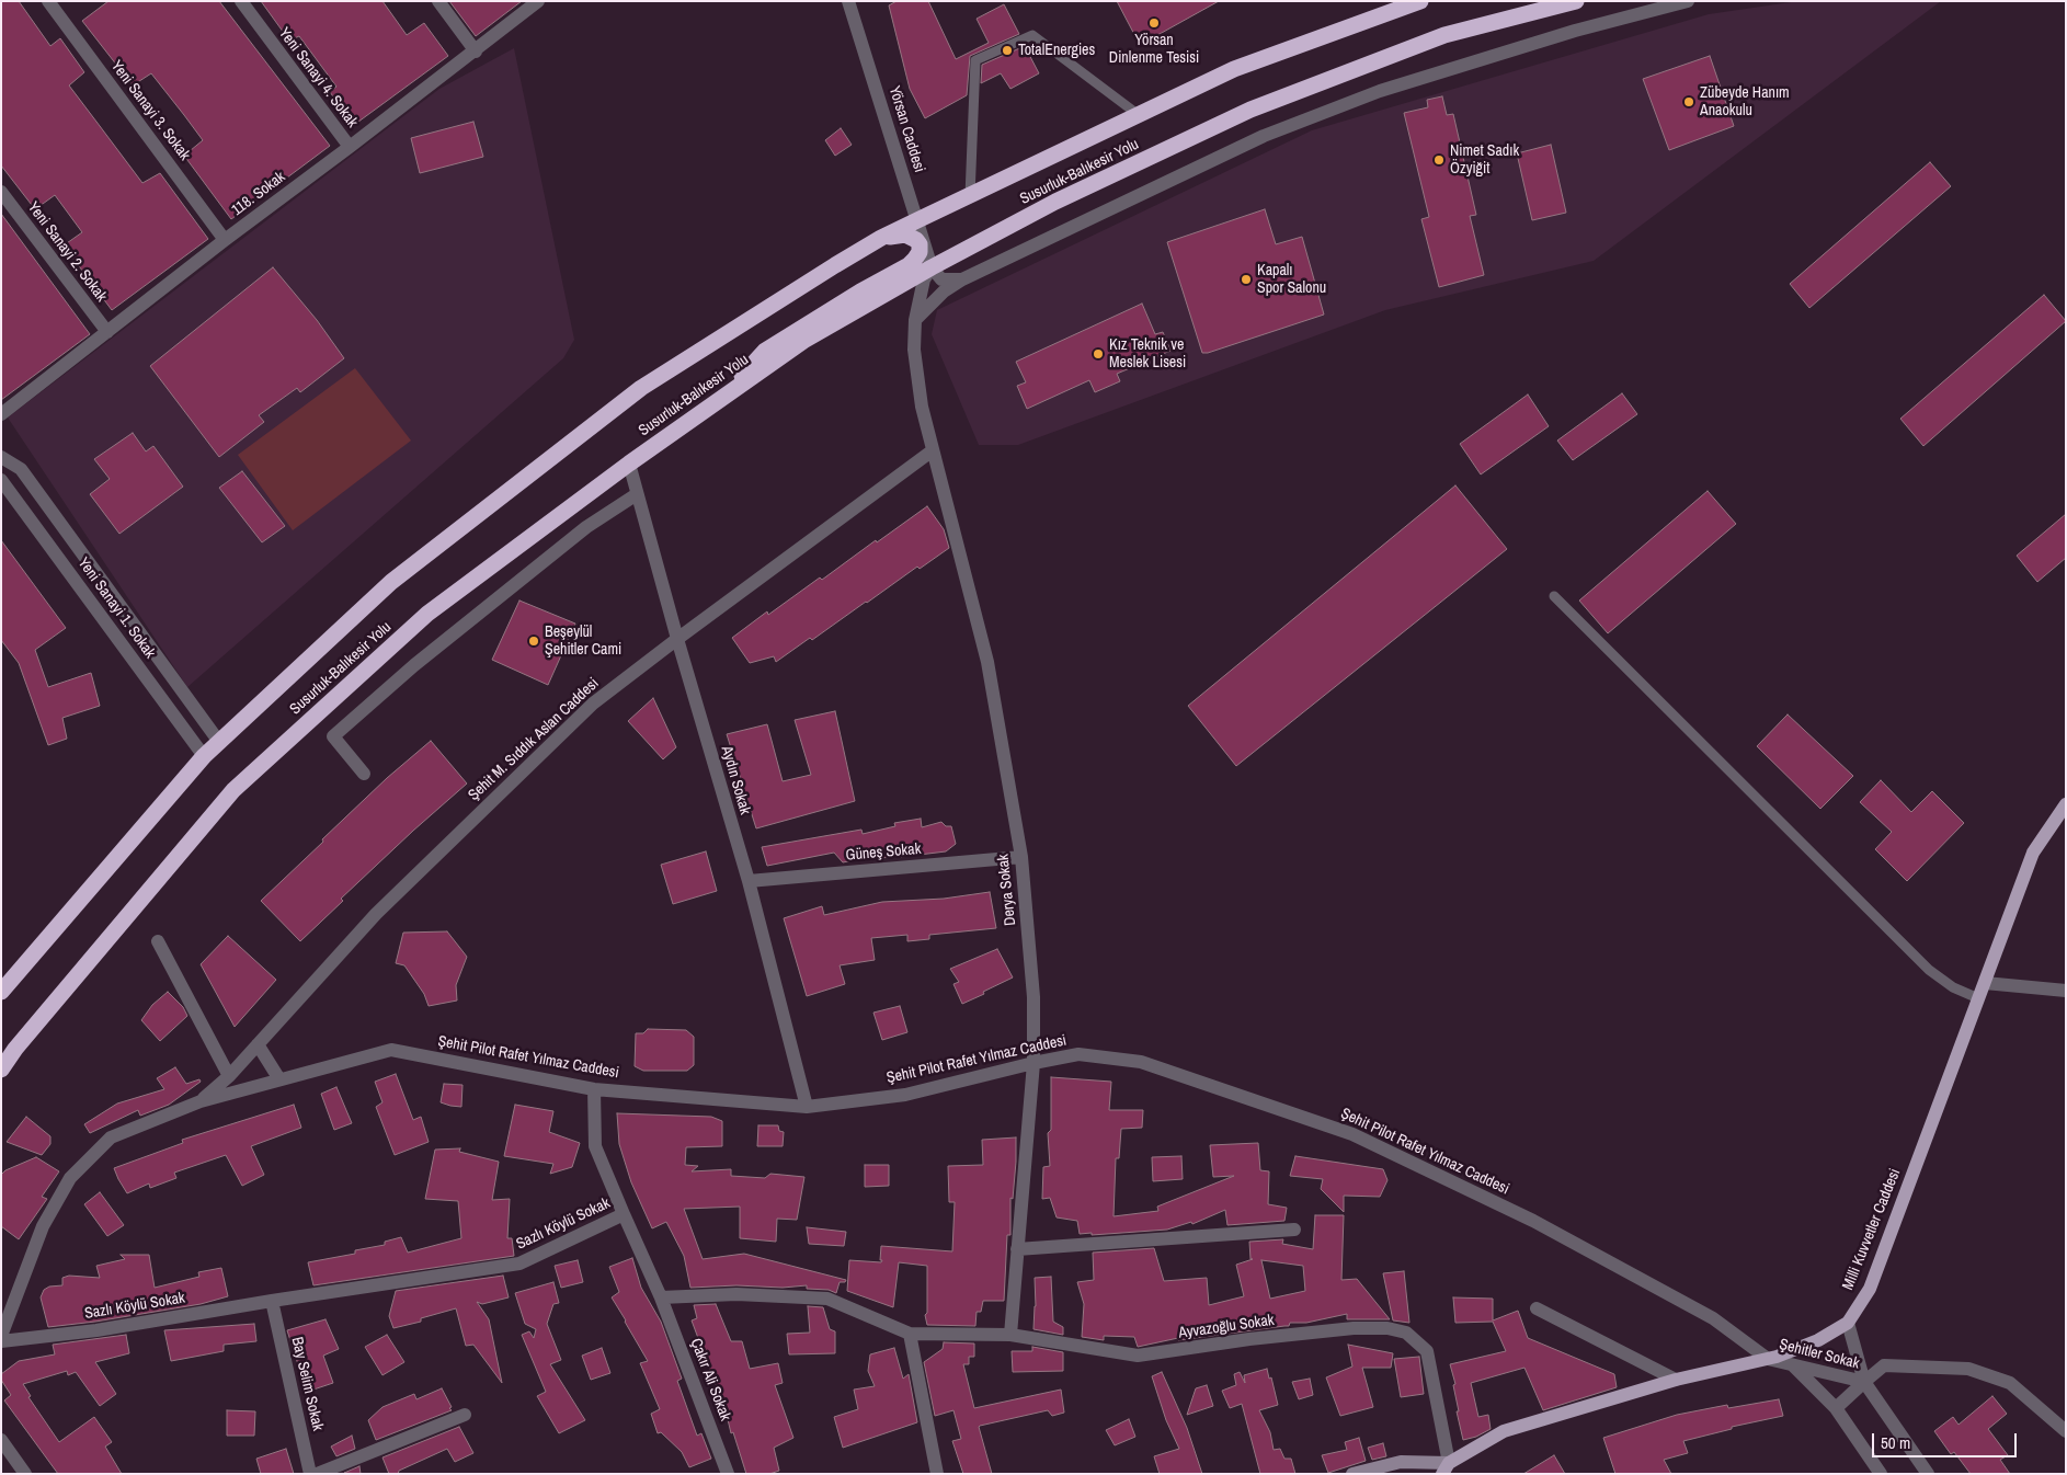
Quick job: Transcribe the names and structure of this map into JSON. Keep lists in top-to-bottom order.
{
  "streets": {
    "highway": ["Susurluk-Balıkesir Yolu"],
    "main road": ["Milli Kuvvetler Caddesi"],
    "street": [
      "Yeni Sanayi 4. Sokak",
      "Yeni Sanayi 3. Sokak",
      "Yörsan Caddesi",
      "118. Sokak",
      "Yeni Sanayi 2. Sokak",
      "Yeni Sanayi 1. Sokak",
      "Şehit M. Sıddık Aslan Caddesi",
      "Aydın Sokak",
      "Güneş Sokak",
      "Derya Sokak",
      "Şehit Pilot Rafet Yılmaz Caddesi",
      "Sazlı Köylü Sokak",
      "Ayvazoğlu Sokak",
      "Şehitler Sokak",
      "Çakır Ali Sokak",
      "Bay Selim Sokak"
    ]
  },
  "crossings": [
    ["Yeni Sanayi 4. Sokak", "118. Sokak"],
    ["Yeni Sanayi 3. Sokak", "118. Sokak"],
    ["Yörsan Caddesi", "Susurluk-Balıkesir Yolu"],
    ["Yörsan Caddesi", "Derya Sokak"],
    ["Susurluk-Balıkesir Yolu", "Yeni Sanayi 1. Sokak"],
    ["Susurluk-Balıkesir Yolu", "Aydın Sokak"],
    ["Susurluk-Balıkesir Yolu", "Derya Sokak"],
    ["118. Sokak", "Yeni Sanayi 2. Sokak"],
    ["Şehit M. Sıddık Aslan Caddesi", "Aydın Sokak"],
    ["Şehit M. Sıddık Aslan Caddesi", "Derya Sokak"],
    ["Şehit M. Sıddık Aslan Caddesi", "Şehit Pilot Rafet Yılmaz Caddesi"],
    ["Aydın Sokak", "Güneş Sokak"],
    ["Aydın Sokak", "Şehit Pilot Rafet Yılmaz Caddesi"],
    ["Güneş Sokak", "Derya Sokak"],
    ["Derya Sokak", "Şehit Pilot Rafet Yılmaz Caddesi"],
    ["Derya Sokak", "Ayvazoğlu Sokak"],
    ["Şehit Pilot Rafet Yılmaz Caddesi", "Milli Kuvvetler Caddesi"],
    ["Şehit Pilot Rafet Yılmaz Caddesi", "Şehitler Sokak"],
    ["Sazlı Köylü Sokak", "Çakır Ali Sokak"],
    ["Sazlı Köylü Sokak", "Bay Selim Sokak"],
    ["Milli Kuvvetler Caddesi", "Ayvazoğlu Sokak"],
    ["Milli Kuvvetler Caddesi", "Şehitler Sokak"]
  ],
  "places": [
    "Yörsan Dinlenme Tesisi",
    "TotalEnergies",
    "Zübeyde Hanım Anaokulu",
    "Nimet Sadık Özyiğit",
    "Kapalı Spor Salonu",
    "Kız Teknik ve Meslek Lisesi",
    "Beşeylül Şehitler Cami"
  ],
  "scale_bar": "50 m"
}
